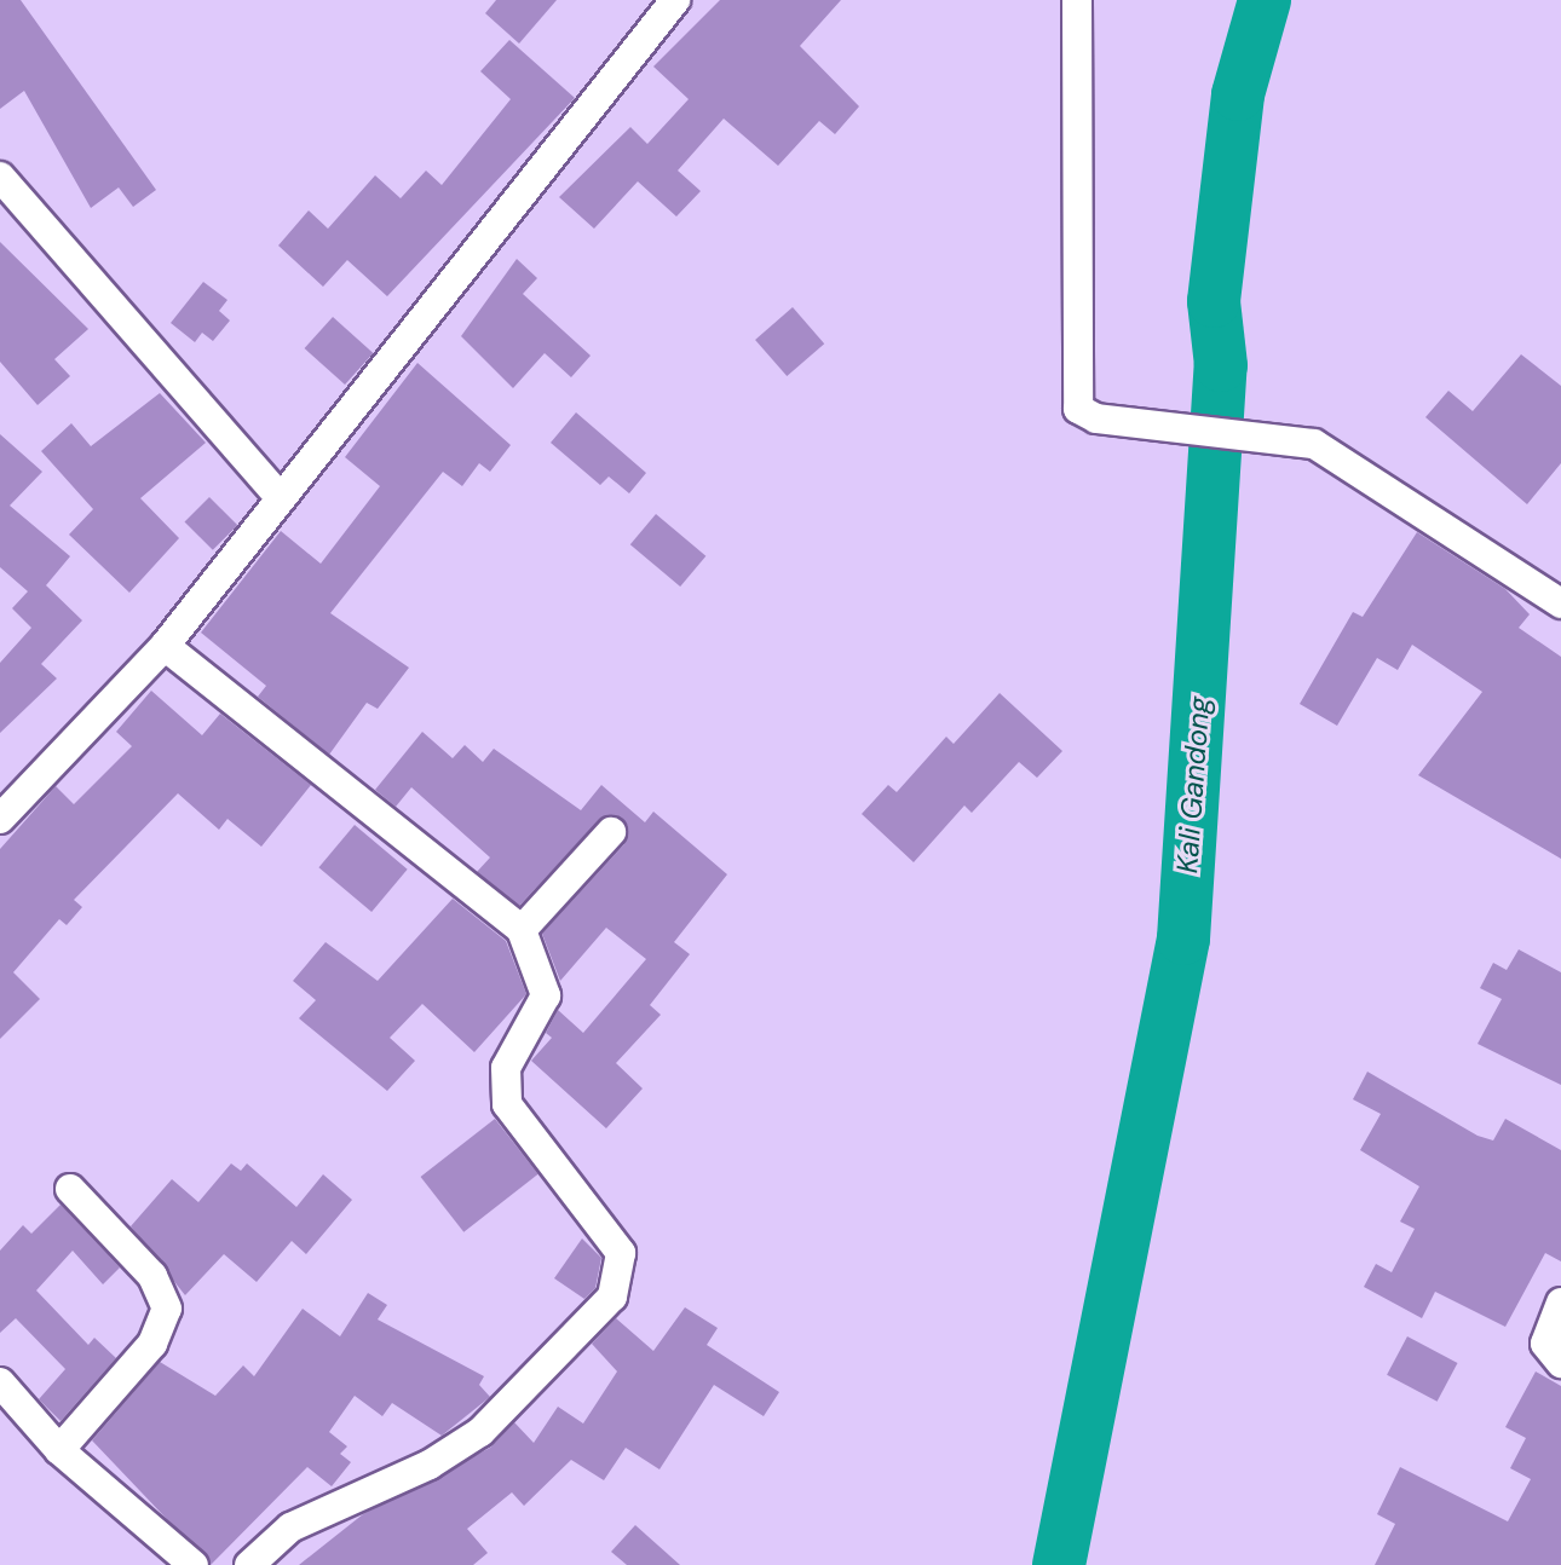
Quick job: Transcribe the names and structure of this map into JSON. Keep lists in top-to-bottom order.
{
  "water": ["Kali Gandong"]
}
